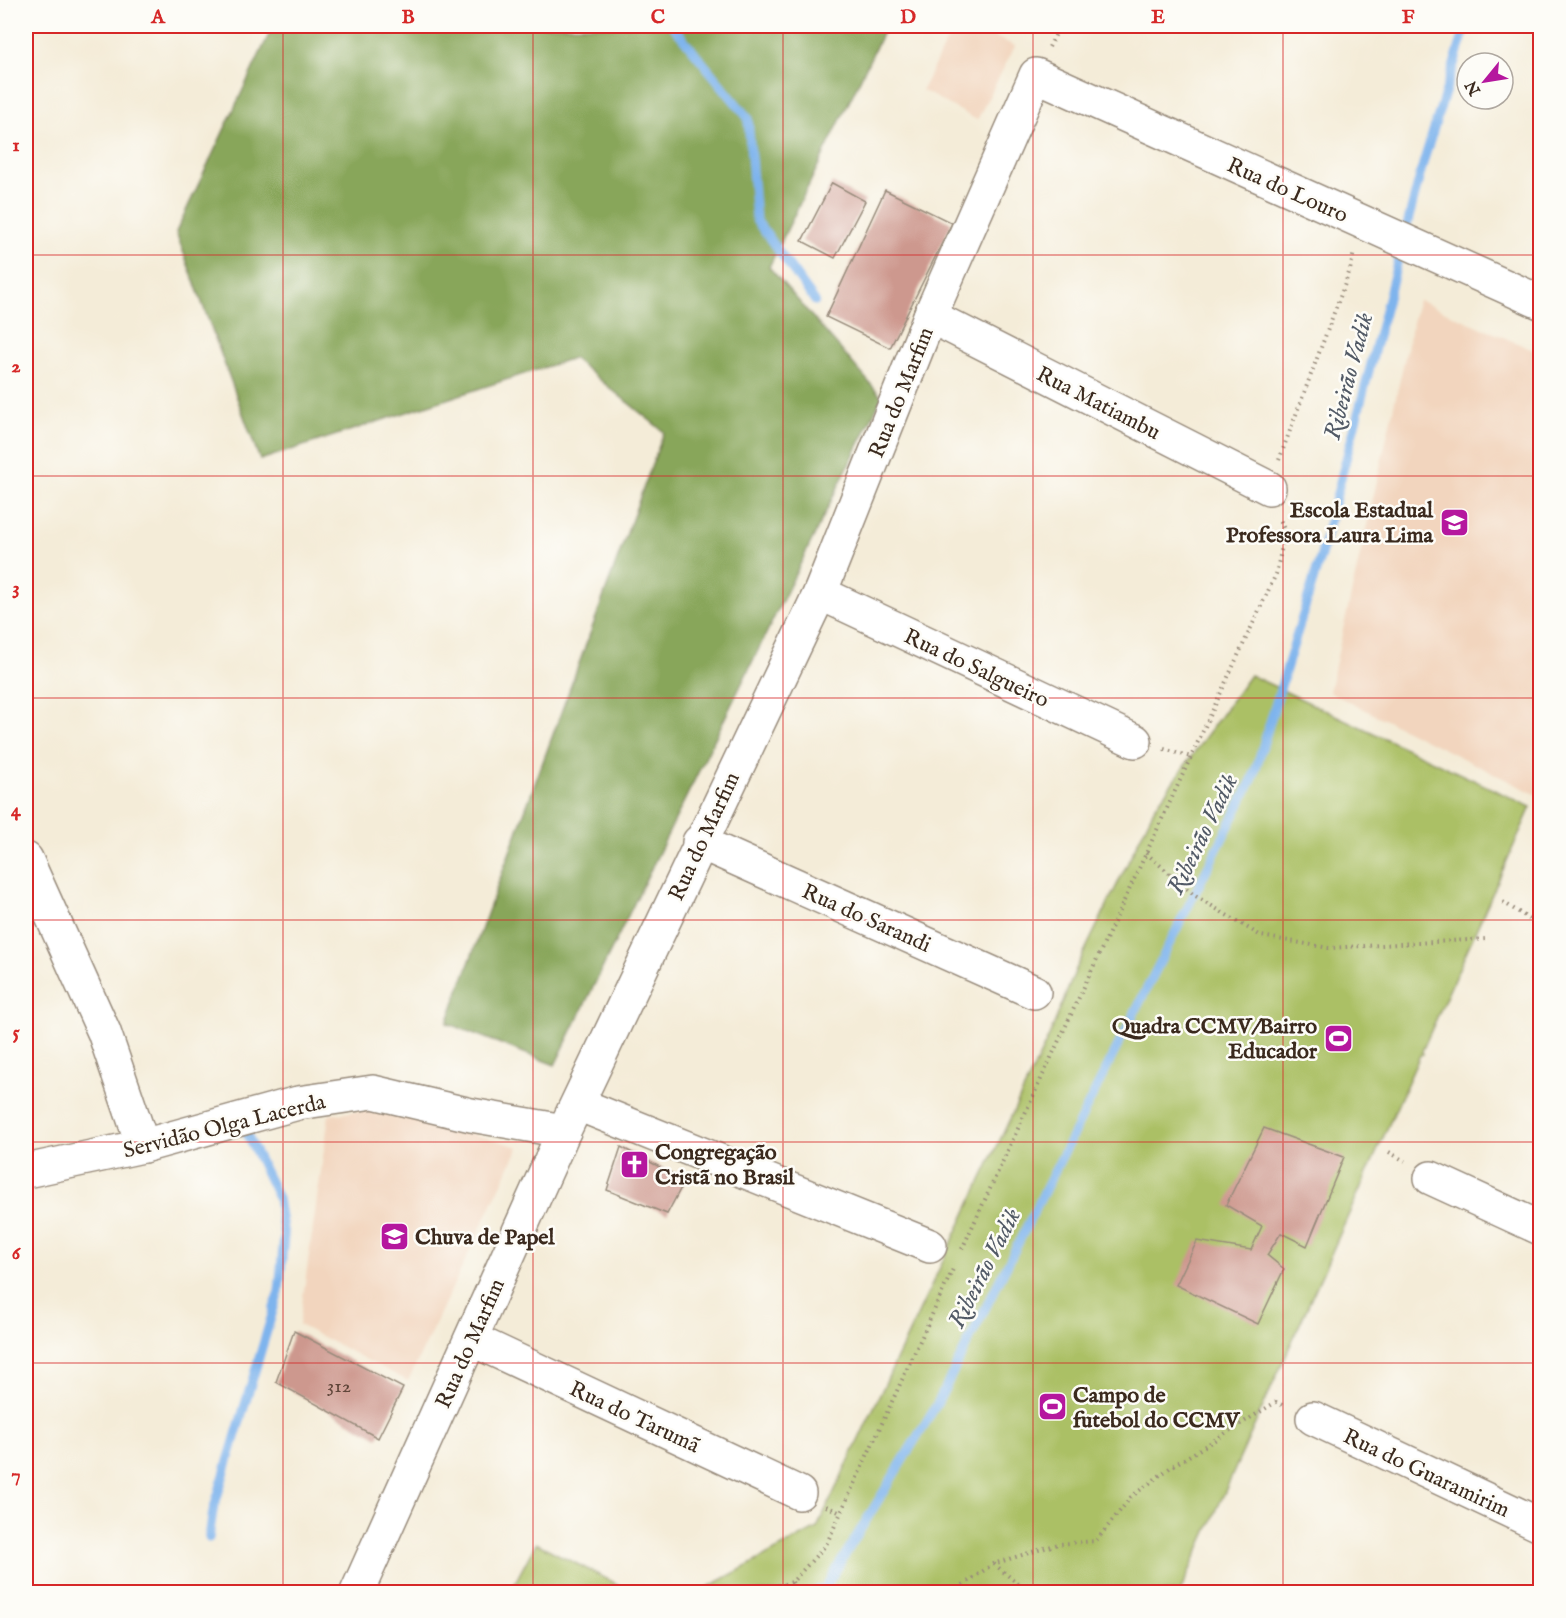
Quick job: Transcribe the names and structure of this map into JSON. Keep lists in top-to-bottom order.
{
  "streets": {
    "street": [
      "Rua do Louro",
      "Rua do Marfim",
      "Rua Matiambu",
      "Rua do Salgueiro",
      "Rua do Sarandi",
      "Servidão Olga Lacerda",
      "Rua do Tarumã",
      "Rua do Guaramirim"
    ]
  },
  "crossings": [
    ["Rua do Louro", "Rua do Marfim"],
    ["Rua do Marfim", "Rua Matiambu"],
    ["Rua do Marfim", "Rua do Salgueiro"],
    ["Rua do Marfim", "Rua do Sarandi"],
    ["Rua do Marfim", "Servidão Olga Lacerda"],
    ["Rua do Marfim", "Rua do Tarumã"]
  ],
  "water": ["Ribeirão Vadik"],
  "places": {
    "school or university": ["Escola Estadual Professora Laura Lima", "Chuva de Papel"],
    "sports": ["Quadra CCMV/Bairro Educador", "Campo de futebol do CCMV"],
    "church": ["Congregação Cristã no Brasil"]
  },
  "house_numbers": ["312"],
  "north": "bottom left",
  "grid": {
    "columns": [
      "A",
      "B",
      "C",
      "D",
      "E",
      "F"
    ],
    "rows": [
      "1",
      "2",
      "3",
      "4",
      "5",
      "6",
      "7"
    ]
  }
}
